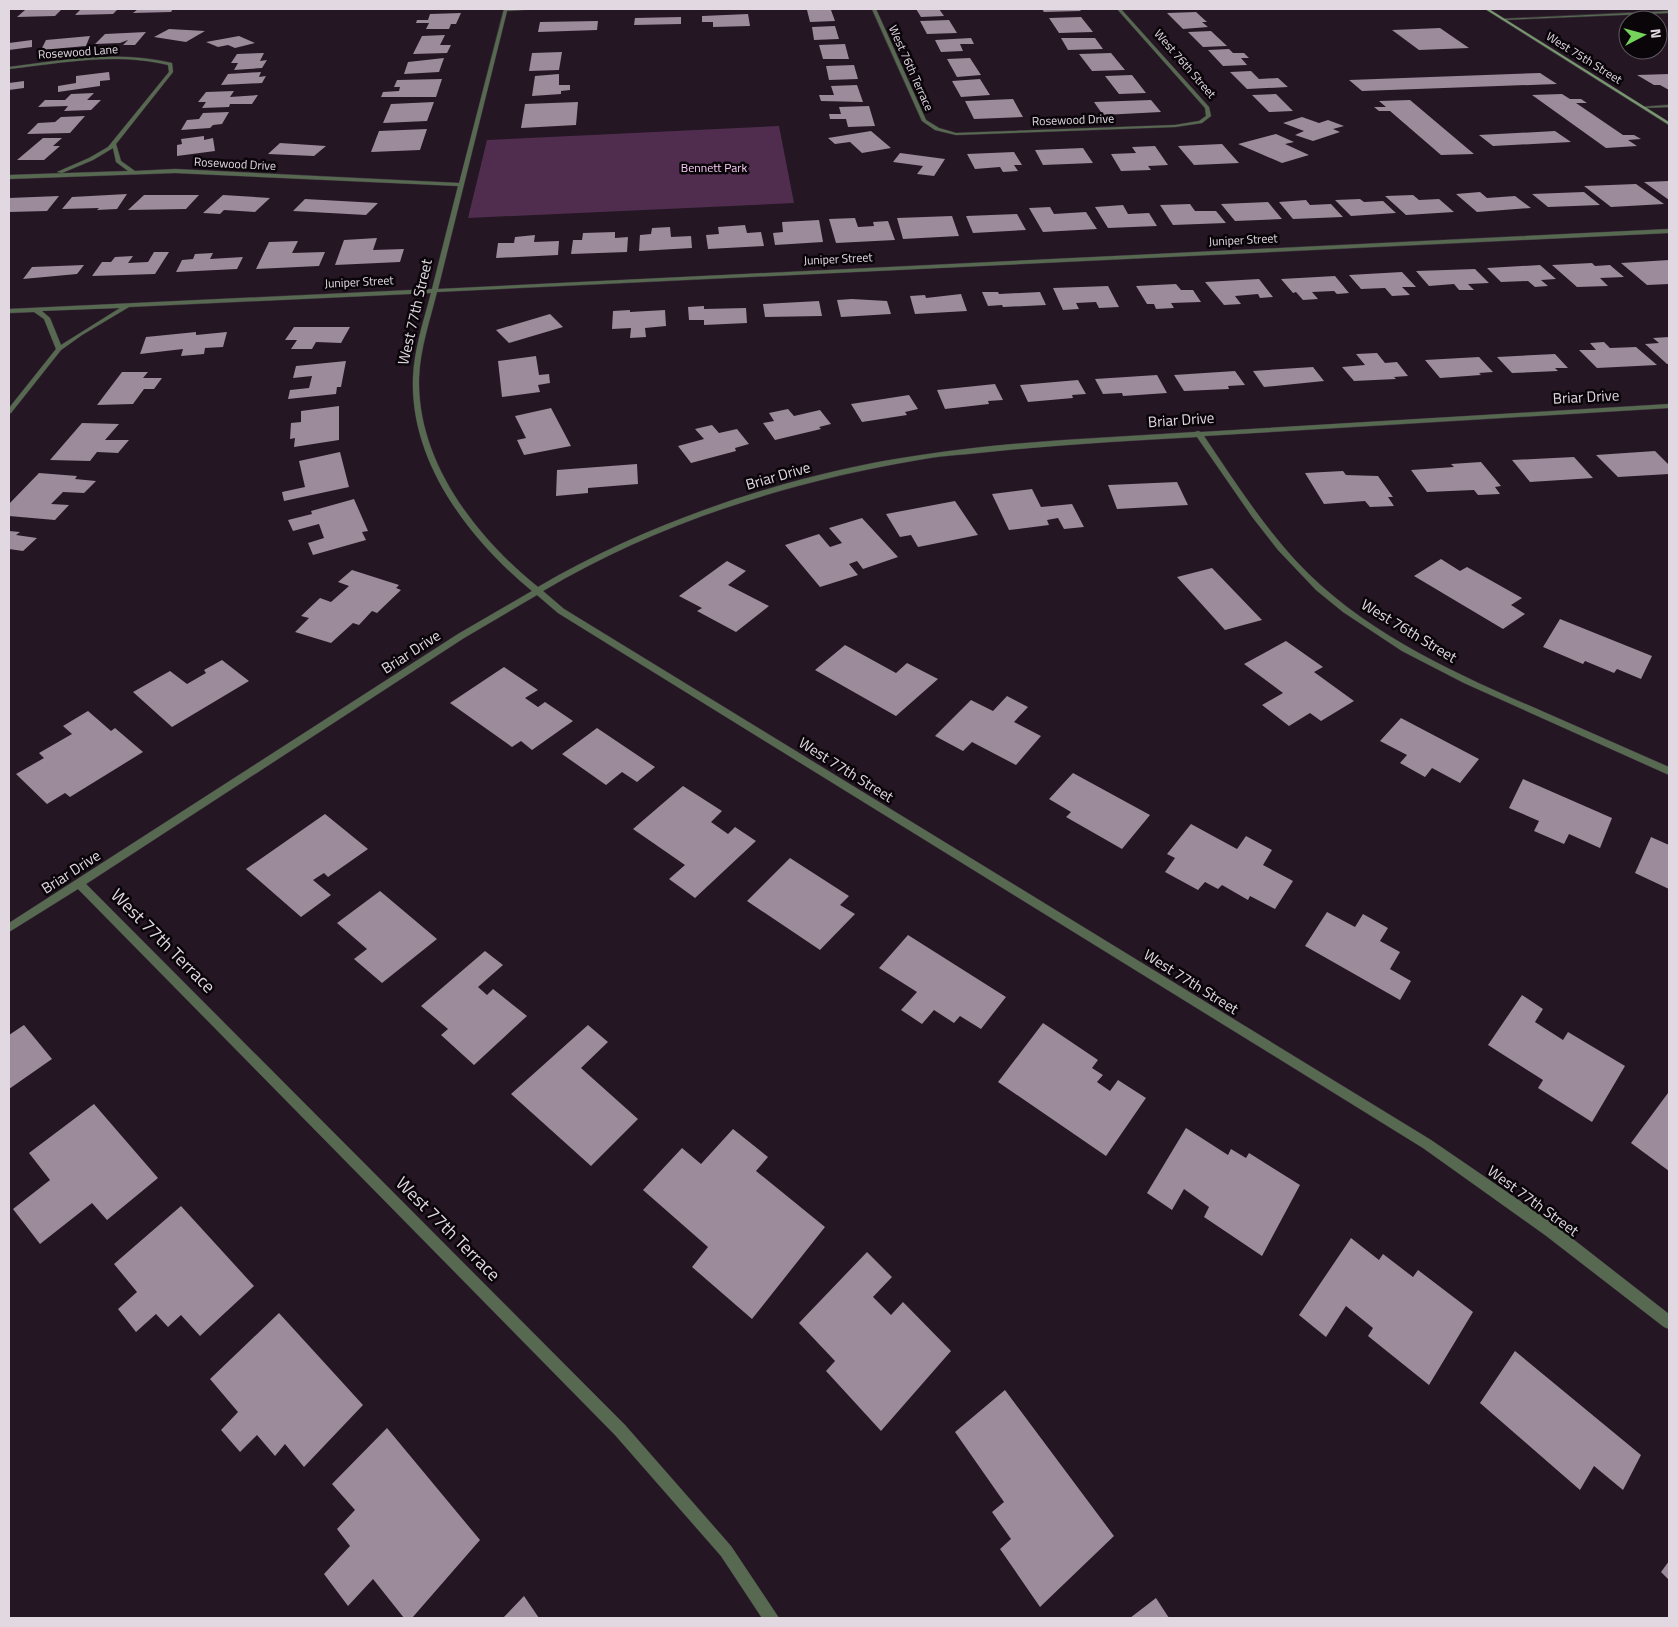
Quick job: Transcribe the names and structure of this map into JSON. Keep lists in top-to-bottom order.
{
  "streets": {
    "main road": ["West 75th Street"],
    "street": [
      "Rosewood Lane",
      "West 76th Street",
      "West 76th Terrace",
      "Rosewood Drive",
      "Juniper Street",
      "West 77th Street",
      "Briar Drive",
      "West 77th Terrace"
    ]
  },
  "crossings": [
    ["West 76th Street", "Rosewood Drive"],
    ["West 76th Street", "Briar Drive"],
    ["West 76th Terrace", "Rosewood Drive"],
    ["Rosewood Drive", "West 77th Street"],
    ["Juniper Street", "West 77th Street"],
    ["West 77th Street", "Briar Drive"],
    ["Briar Drive", "West 77th Terrace"]
  ],
  "parks": ["Bennett Park"],
  "north": "right"
}
